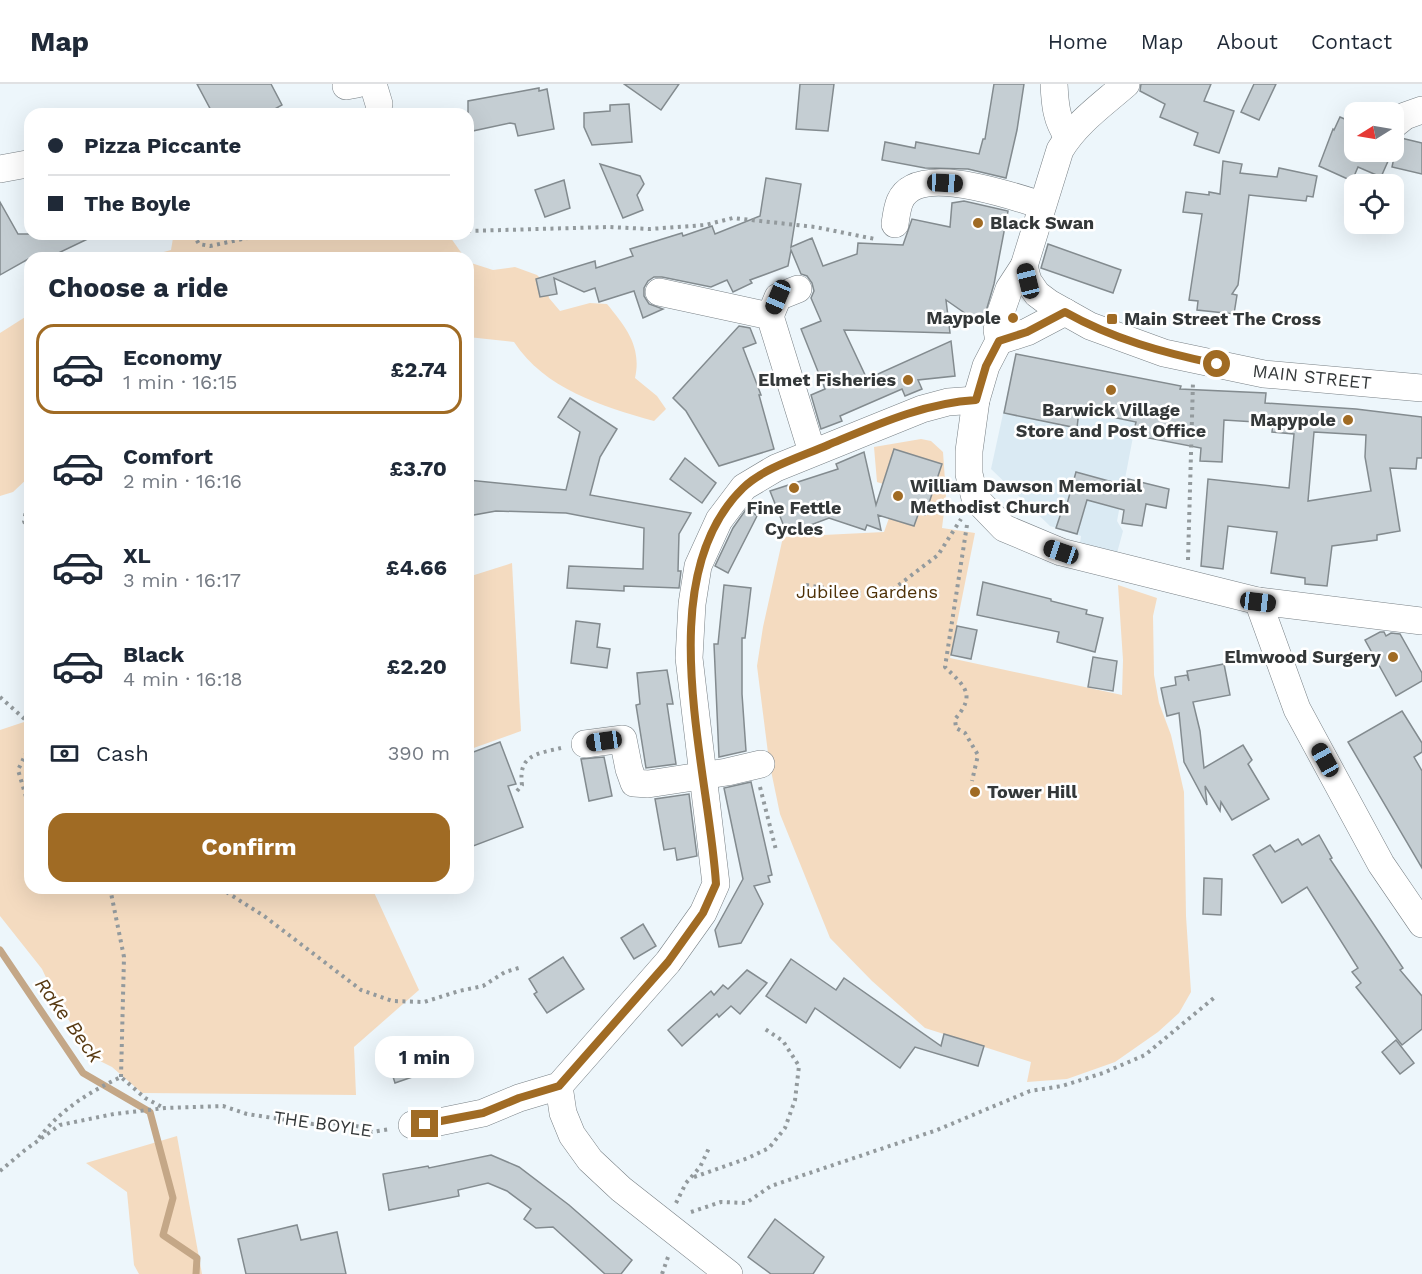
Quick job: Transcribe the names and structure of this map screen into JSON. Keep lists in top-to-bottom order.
{
  "streets": {
    "street": ["MAIN STREET"],
    "path": ["THE BOYLE"]
  },
  "water": ["Rake Beck"],
  "parks": ["Jubilee Gardens"],
  "places": {
    "other": [
      "Black Swan",
      "Maypole",
      "Elmet Fisheries",
      "Barwick Village Store and Post Office",
      "Mapypole",
      "Fine Fettle Cycles",
      "William Dawson Memorial Methodist Church",
      "Elmwood Surgery",
      "Tower Hill"
    ],
    "transit": ["Main Street The Cross"]
  },
  "north": "left",
  "page": {
    "header": "Map",
    "nav": [
      "Home",
      "Map",
      "About",
      "Contact"
    ],
    "banner": ["Pizza Piccante", "The Boyle"],
    "heading": "Choose a ride",
    "list": [
      {
        "name": "Economy",
        "note": "1 min · 16:15",
        "value": "£2.74"
      },
      {
        "name": "Comfort",
        "note": "2 min · 16:16",
        "value": "£3.70"
      },
      {
        "name": "XL",
        "note": "3 min · 16:17",
        "value": "£4.66"
      },
      {
        "name": "Black",
        "note": "4 min · 16:18",
        "value": "£2.20"
      }
    ],
    "pay": ["Cash", "390 m"],
    "buttons": "Confirm",
    "bubble": "1 min"
  }
}
